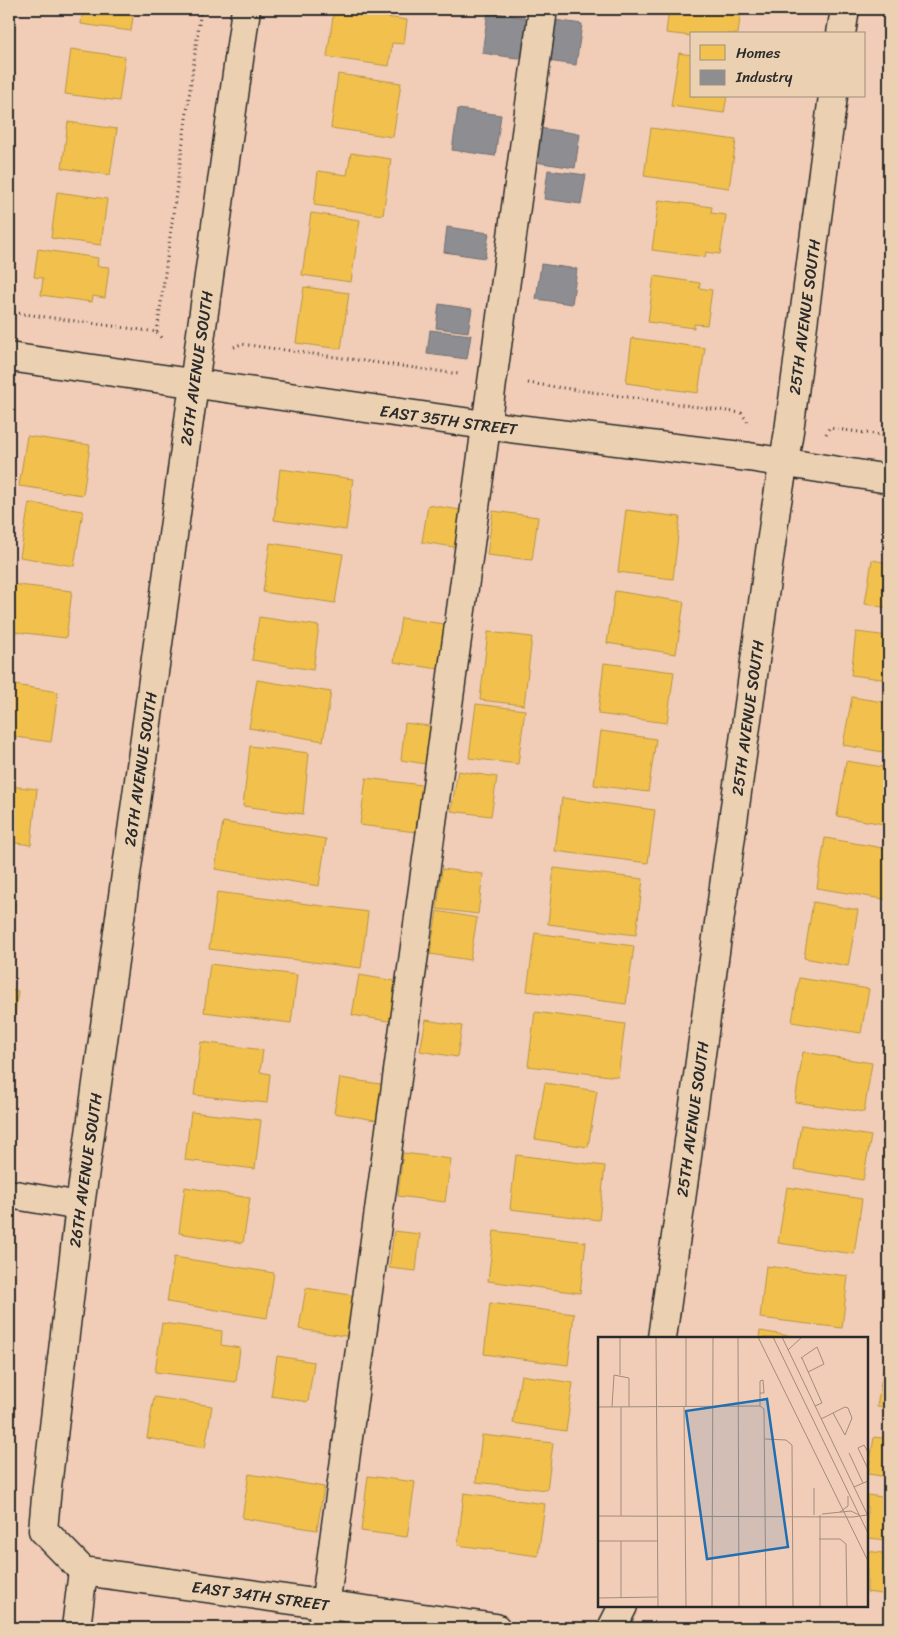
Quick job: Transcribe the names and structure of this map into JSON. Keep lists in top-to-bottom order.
{
  "streets": {
    "street": [
      "25TH AVENUE SOUTH",
      "26TH AVENUE SOUTH",
      "EAST 35TH STREET",
      "EAST 34TH STREET"
    ]
  },
  "crossings": [
    ["25TH AVENUE SOUTH", "EAST 35TH STREET"],
    ["26TH AVENUE SOUTH", "EAST 35TH STREET"],
    ["26TH AVENUE SOUTH", "EAST 34TH STREET"]
  ],
  "legend": ["Homes", "Industry"]
}
